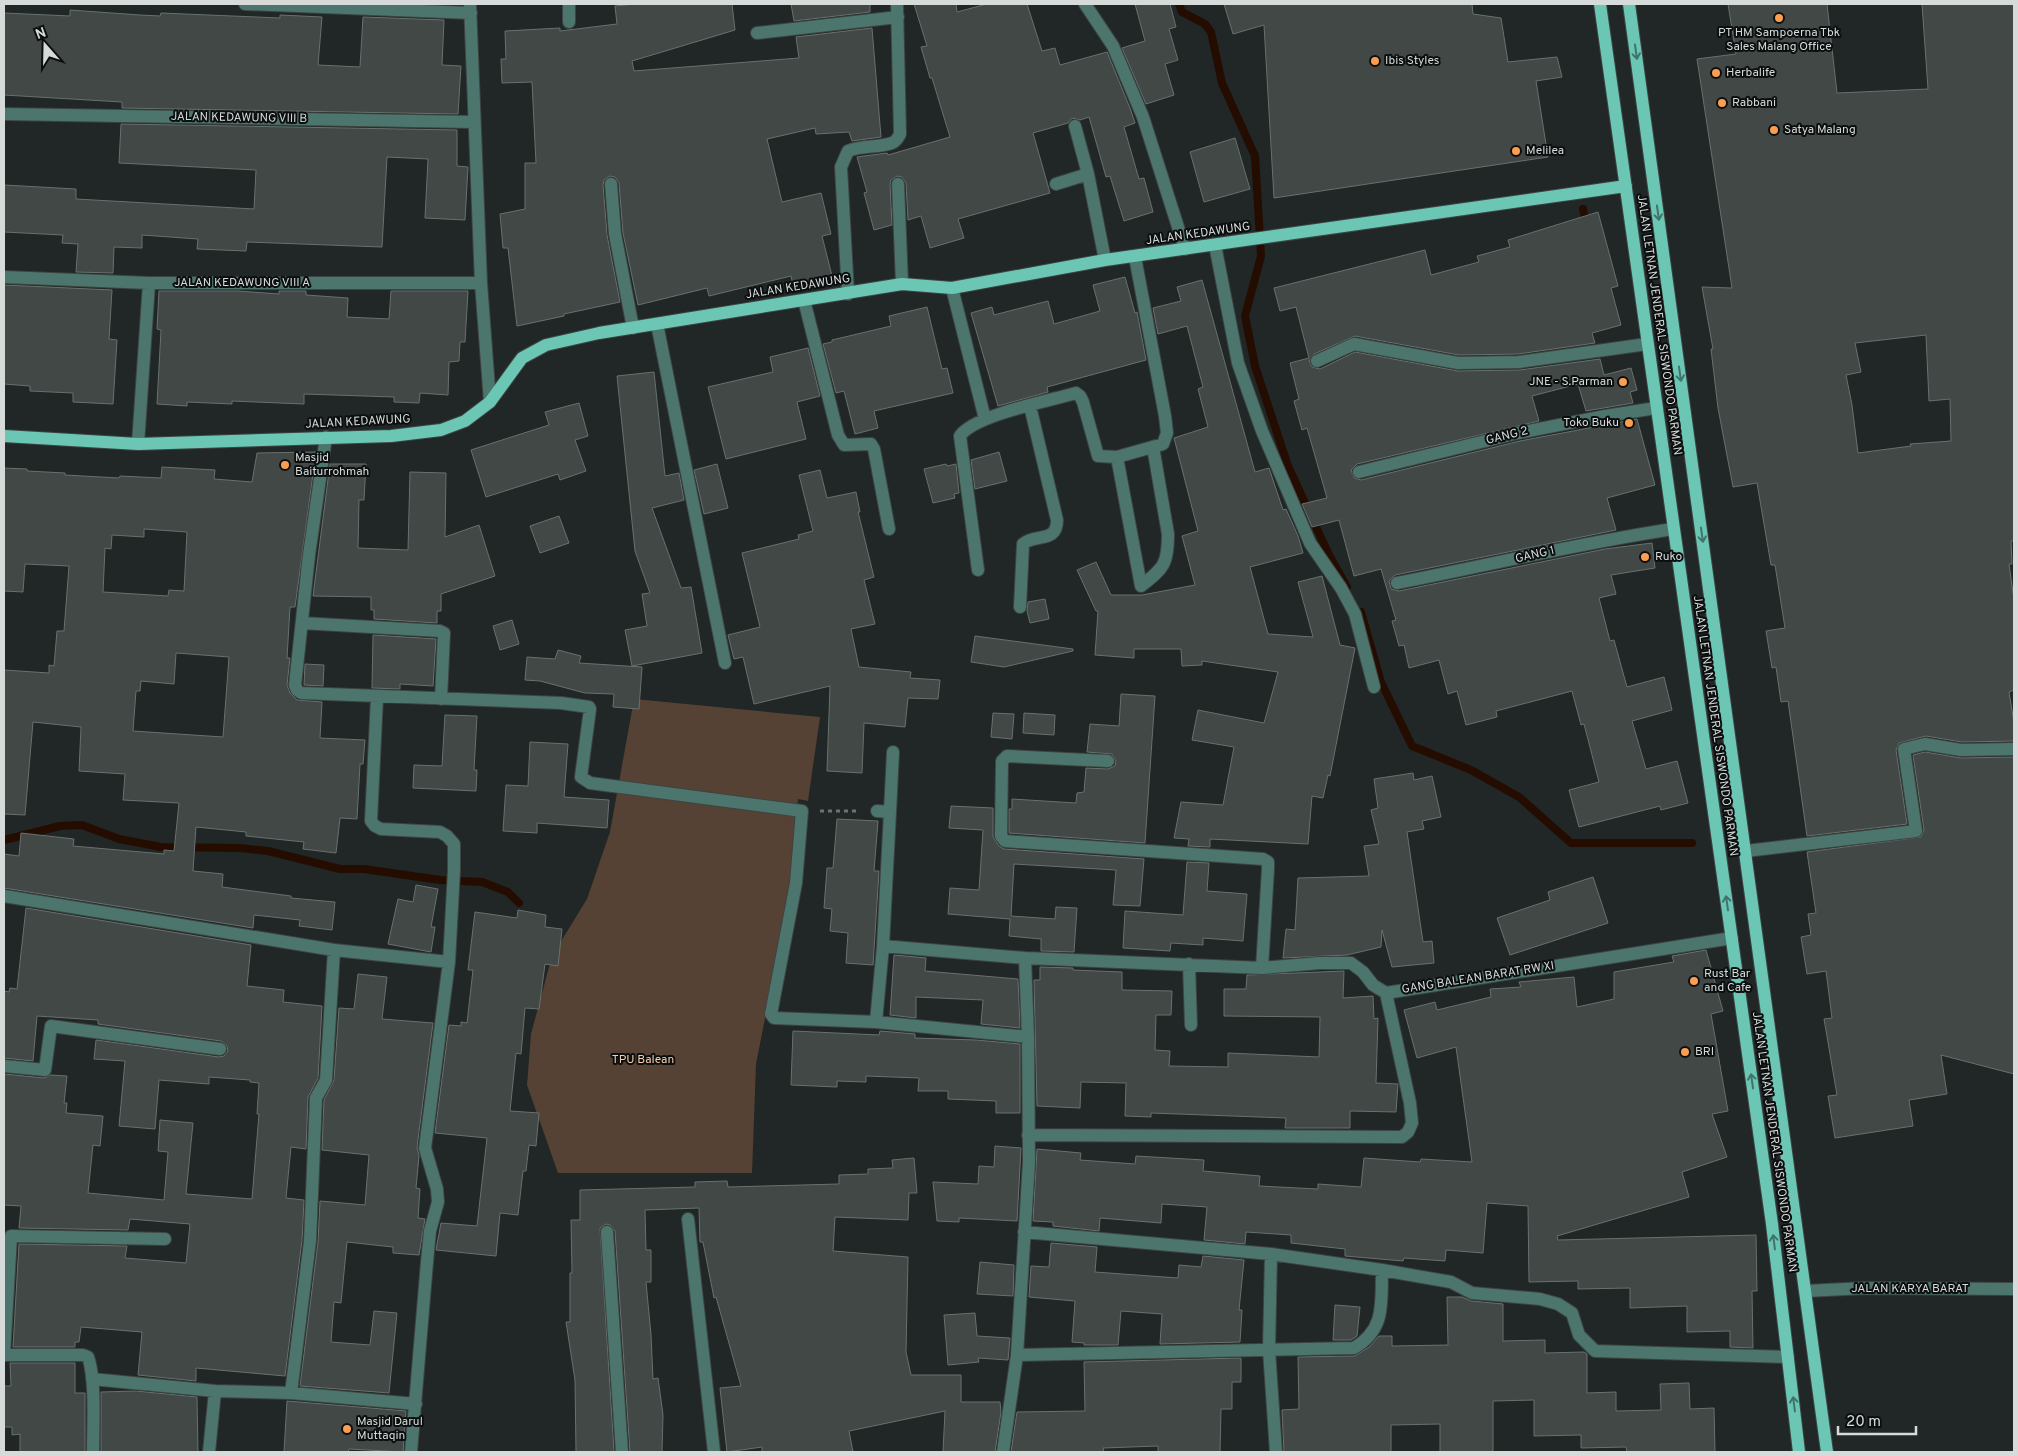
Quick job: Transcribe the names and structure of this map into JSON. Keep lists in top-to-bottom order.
{
  "streets": {
    "main road": ["JALAN KEDAWUNG", "JALAN LETNAN JENDERAL SISWONDO PARMAN"],
    "street": [
      "JALAN KEDAWUNG VIII B",
      "JALAN KEDAWUNG VIII A",
      "GANG 2",
      "GANG 1",
      "GANG BALEAN BARAT RW XI",
      "JALAN KARYA BARAT"
    ]
  },
  "crossings": [
    ["JALAN KEDAWUNG", "JALAN LETNAN JENDERAL SISWONDO PARMAN"],
    ["JALAN LETNAN JENDERAL SISWONDO PARMAN", "GANG 2"],
    ["JALAN LETNAN JENDERAL SISWONDO PARMAN", "GANG 1"],
    ["JALAN LETNAN JENDERAL SISWONDO PARMAN", "GANG BALEAN BARAT RW XI"],
    ["JALAN LETNAN JENDERAL SISWONDO PARMAN", "JALAN KARYA BARAT"]
  ],
  "parks": ["TPU Balean"],
  "places": [
    "PT HM Sampoerna Tbk Sales Malang Office",
    "Ibis Styles",
    "Herbalife",
    "Rabbani",
    "Satya Malang",
    "Melilea",
    "JNE - S.Parman",
    "Toko Buku",
    "Masjid Baiturrohmah",
    "Ruko",
    "Rust Bar and Cafe",
    "BRI",
    "Masjid Darul Muttaqin"
  ],
  "scale_bar": "20 m",
  "north": "top"
}
